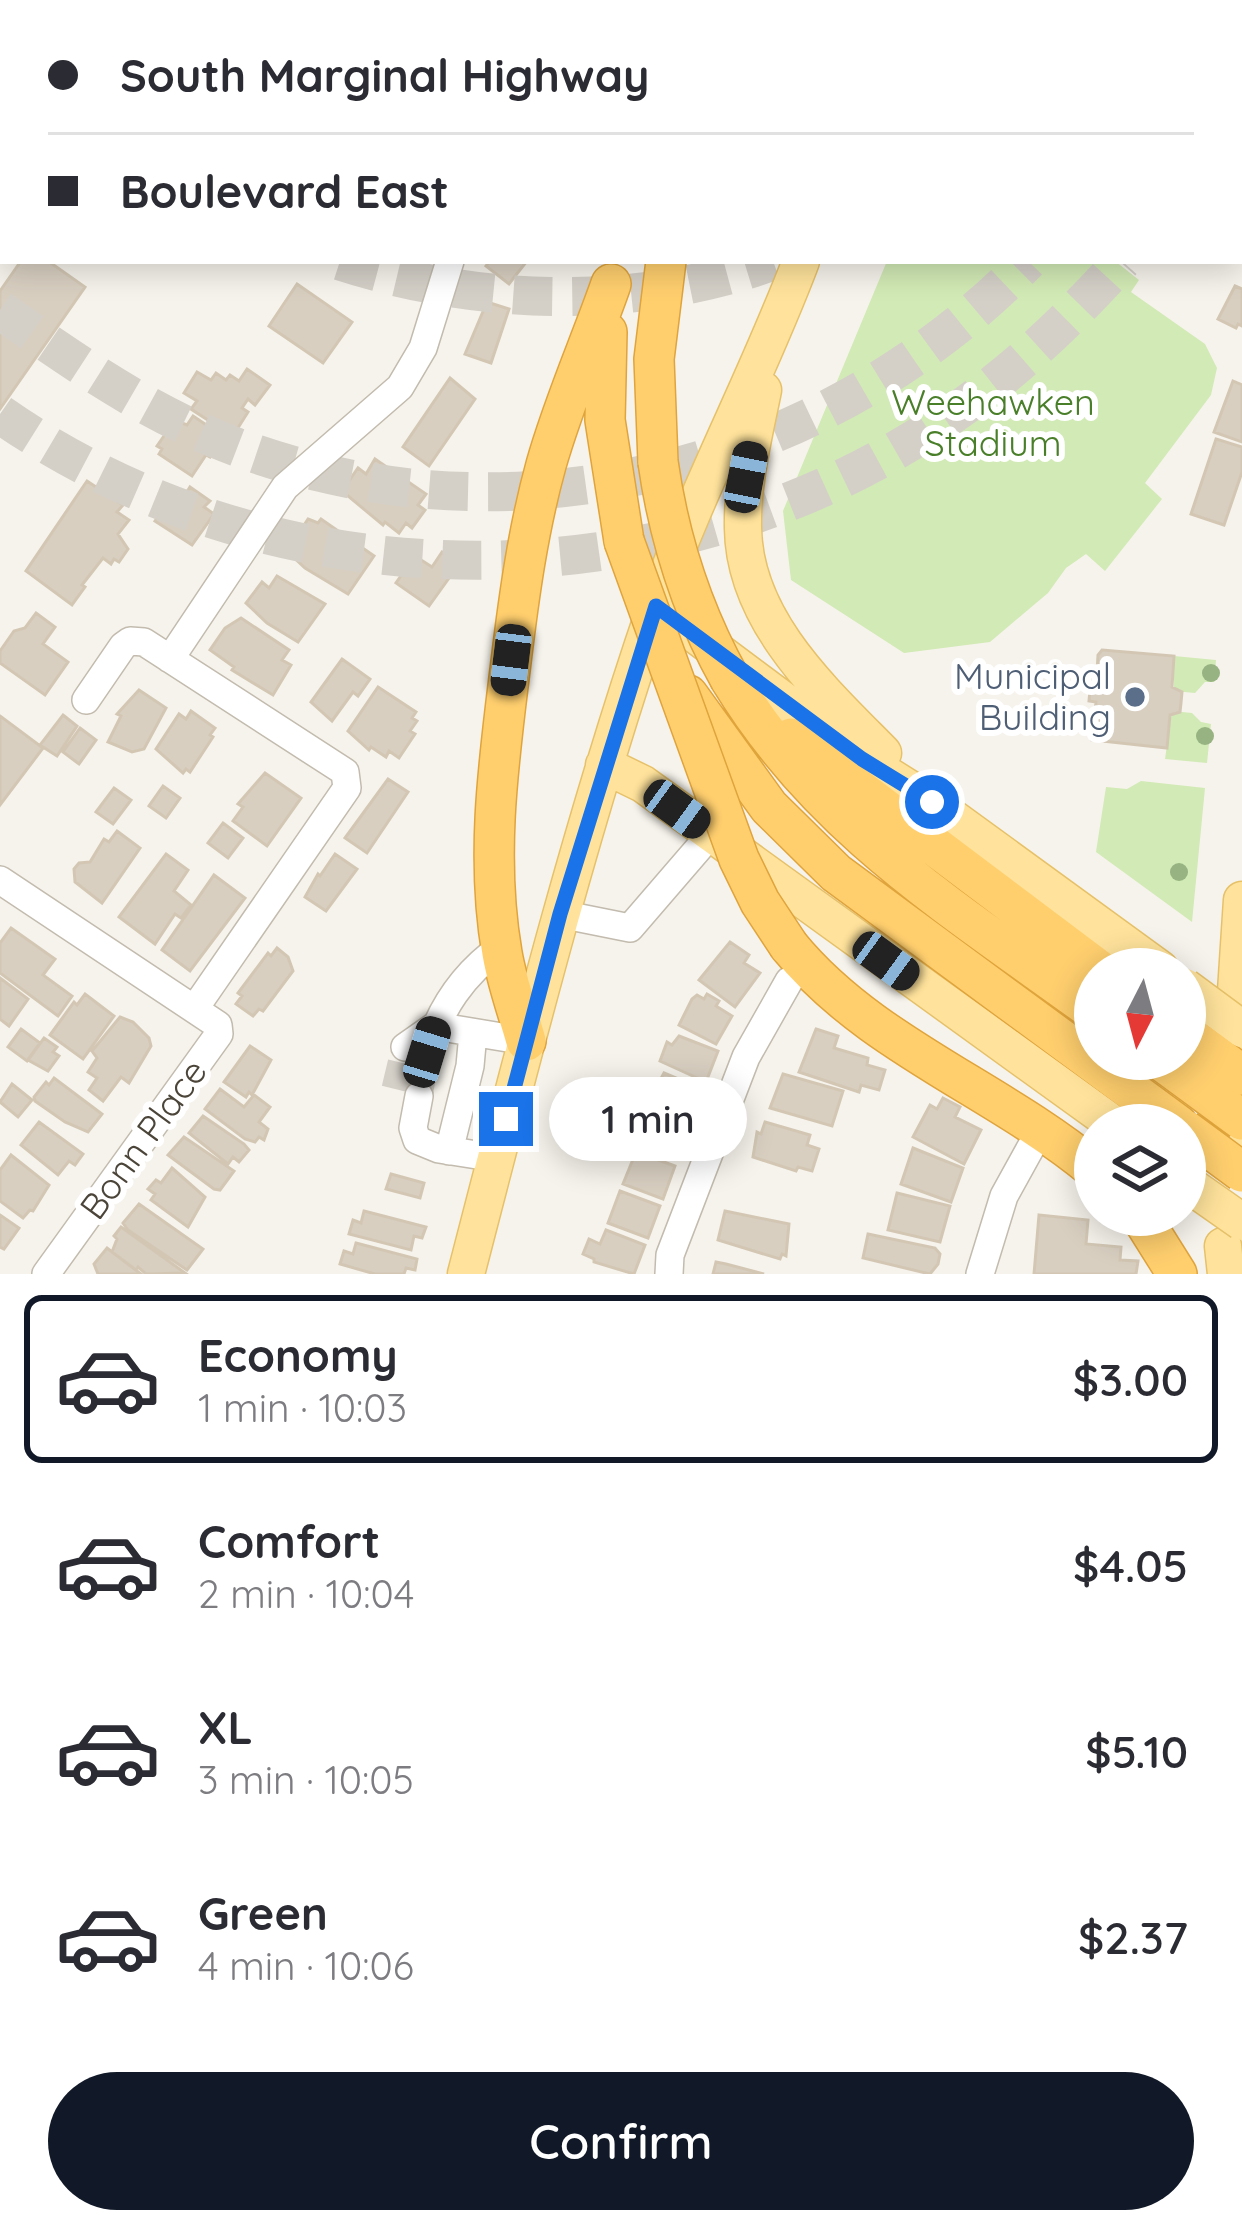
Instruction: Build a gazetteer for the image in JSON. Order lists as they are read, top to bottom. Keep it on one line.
{"streets":{"street":["Bonn Place"]},"parks":["Weehawken Stadium"],"places":["Municipal Building"],"north":"bottom","page":{"banner":["South Marginal Highway","Boulevard East"],"bubble":"1 min","list":[{"name":"Economy","note":"1 min · 10:03","value":"$3.00"},{"name":"Comfort","note":"2 min · 10:04","value":"$4.05"},{"name":"XL","note":"3 min · 10:05","value":"$5.10"},{"name":"Green","note":"4 min · 10:06","value":"$2.37"}],"buttons":"Confirm"}}
